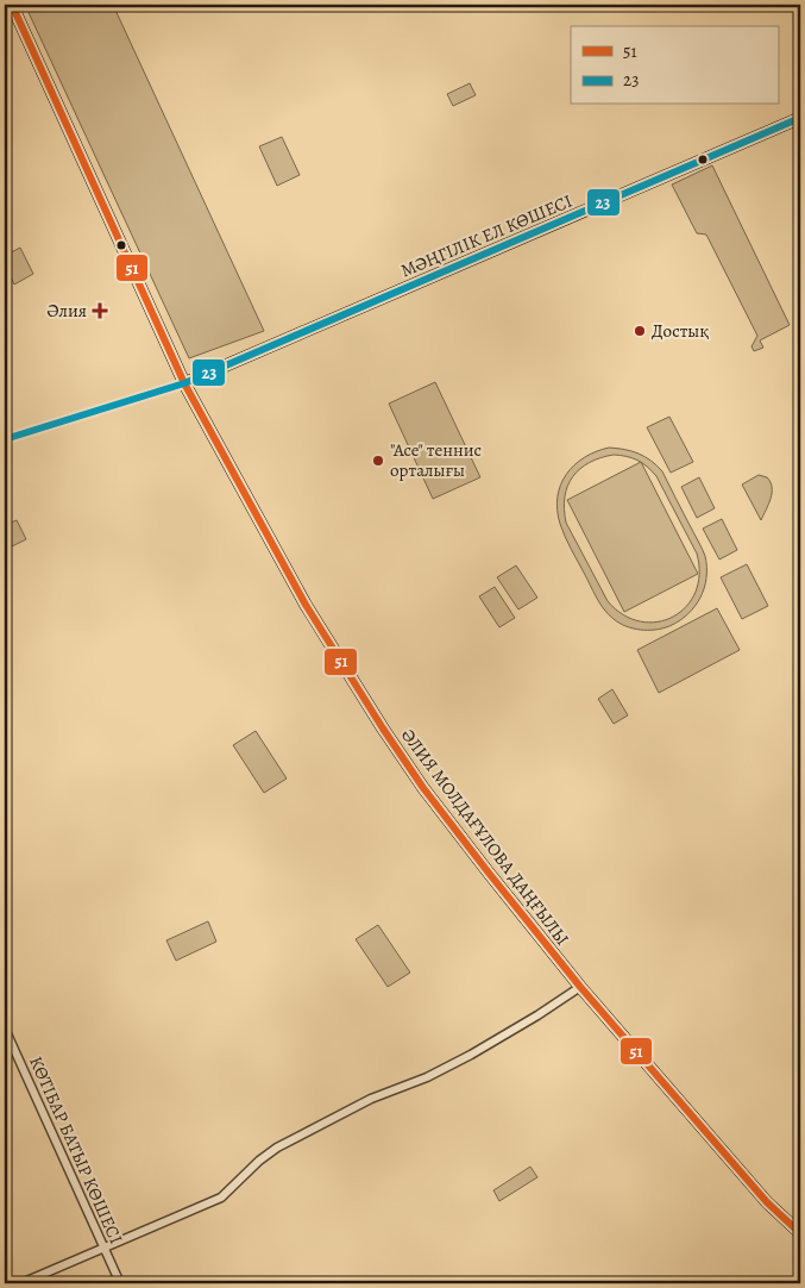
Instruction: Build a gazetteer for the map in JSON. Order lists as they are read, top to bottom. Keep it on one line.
{"streets":{"main road":["МӘҢГІЛІК ЕЛ КӨШЕСІ","ӘЛИЯ МОЛДАҒҰЛОВА ДАҢҒЫЛЫ"],"street":["КӨТІБАР БАТЫР КӨШЕСІ"]},"crossings":[["МӘҢГІЛІК ЕЛ КӨШЕСІ","ӘЛИЯ МОЛДАҒҰЛОВА ДАҢҒЫЛЫ"]],"places":{"health":["Әлия"],"other":["Достық","\"Ace\" теннис орталығы"]},"lines":["transit line 51","transit line 23"],"legend":["51","23"]}
